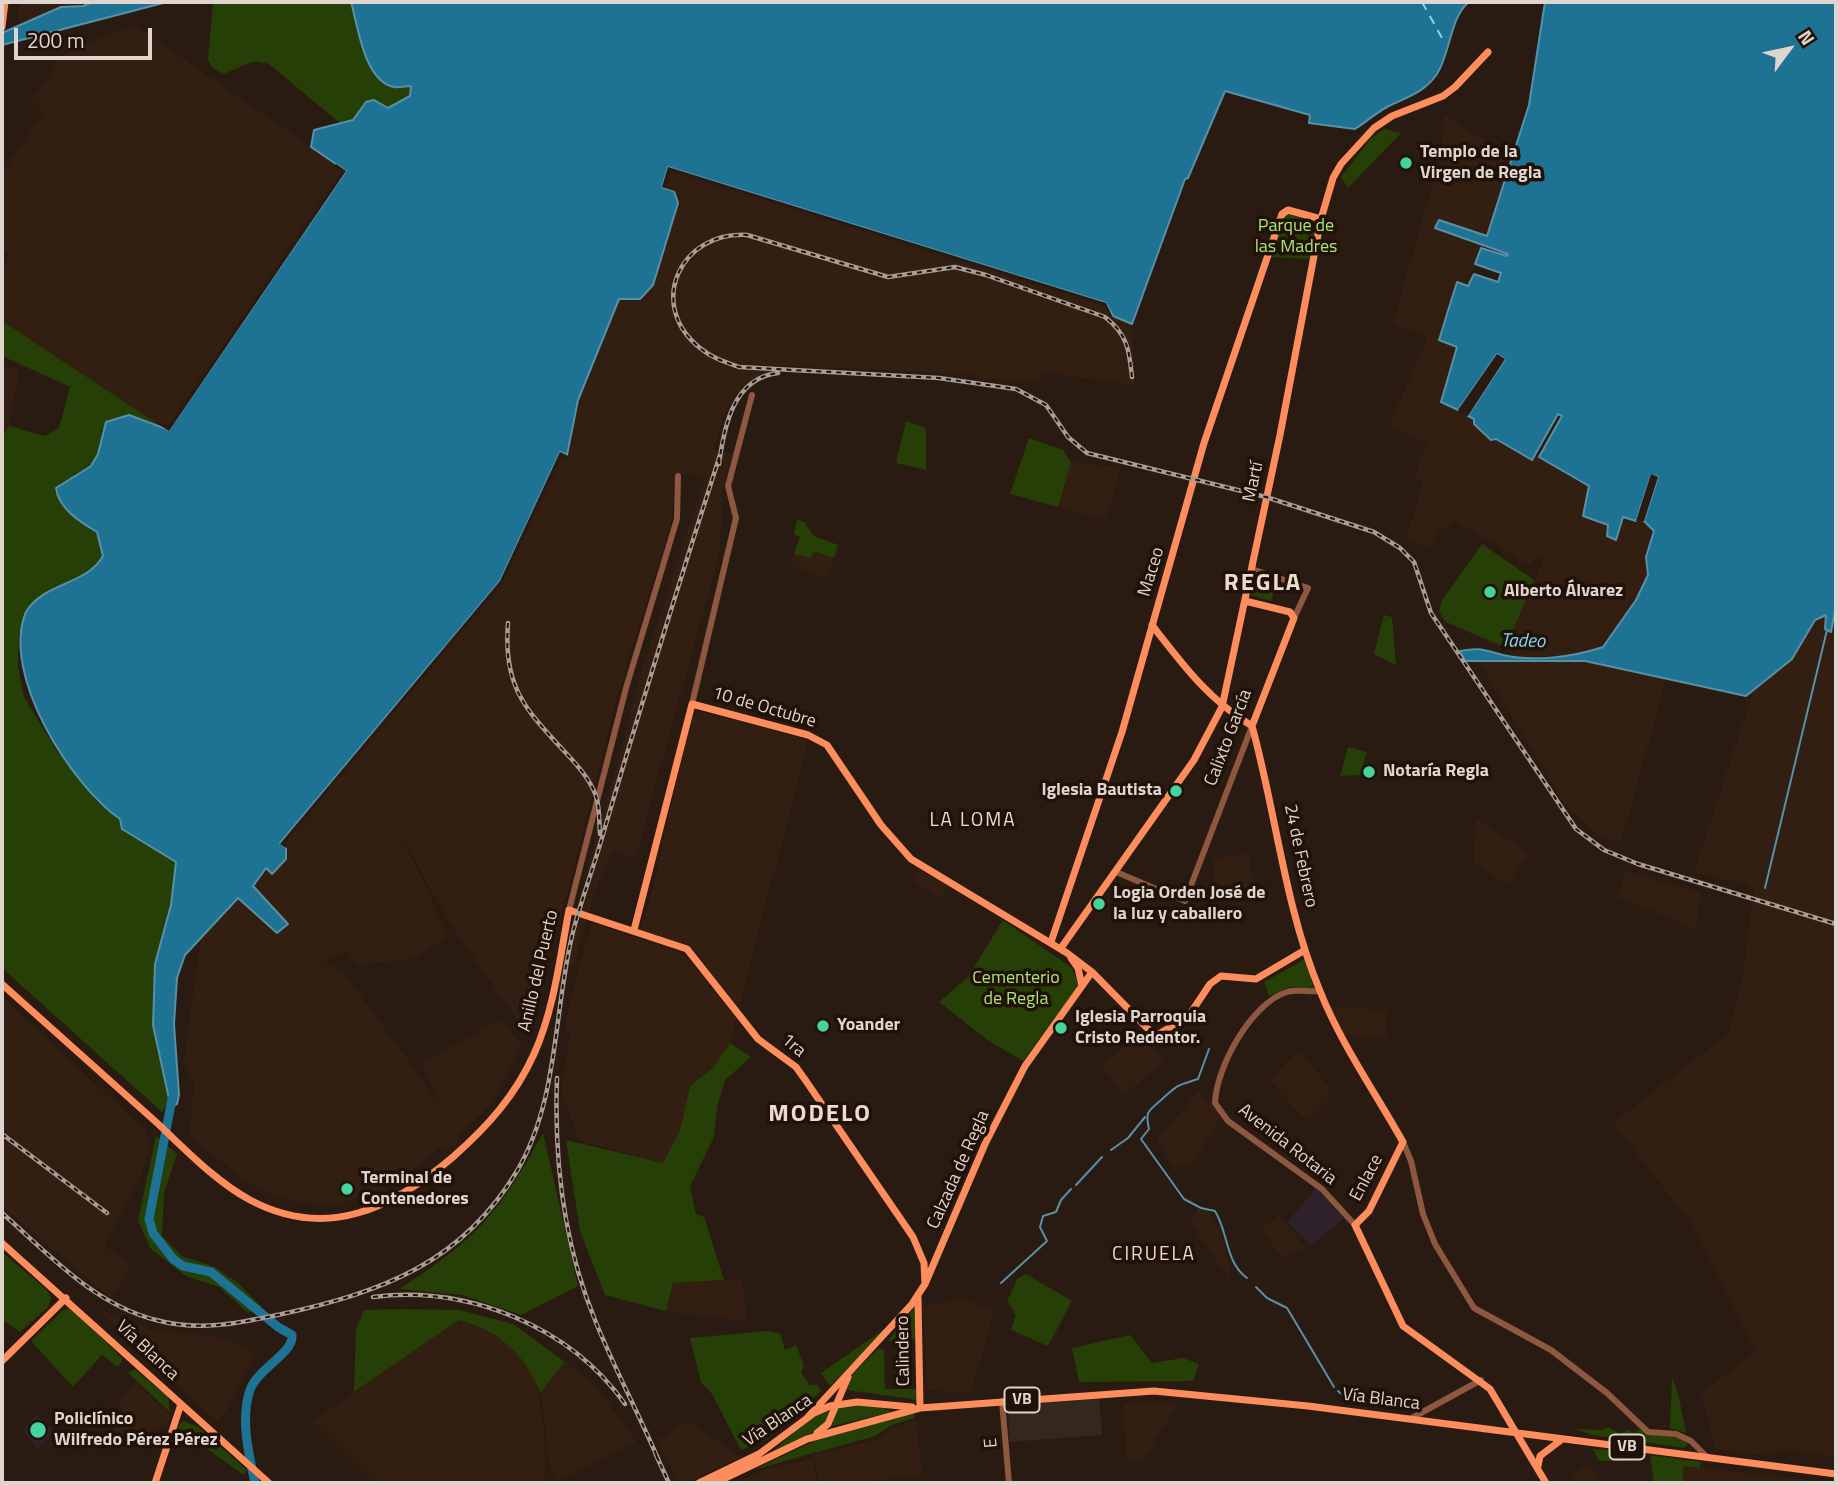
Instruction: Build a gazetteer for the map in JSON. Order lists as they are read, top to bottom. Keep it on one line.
{"streets":{"main road":["Martí","Maceo","10 de Octubre","Calixto García","24 de Febrero","Anillo del Puerto","1ra","Avenida Rotaria","Calzada de Regla","Enlace","Vía Blanca","Calindero","VB"],"street":["E"]},"crossings":[["Martí","Maceo"],["Martí","10 de Octubre"],["Martí","Calixto García"],["Maceo","10 de Octubre"],["10 de Octubre","1ra"],["Calixto García","24 de Febrero"],["24 de Febrero","Enlace"],["Anillo del Puerto","1ra"],["1ra","Calzada de Regla"],["Avenida Rotaria","Enlace"],["Avenida Rotaria","Vía Blanca"],["Calzada de Regla","Vía Blanca"],["Calzada de Regla","Calindero"],["Vía Blanca","Calindero"],["Vía Blanca","E"]],"districts":["REGLA","LA LOMA","MODELO","CIRUELA"],"water":["Tadeo"],"parks":["Parque de las Madres","Cementerio de Regla"],"places":["Templo de la Virgen de Regla","Alberto Álvarez","Notaría Regla","Iglesia Bautista","Logia Orden José de la luz y caballero","Yoander","Iglesia Parroquia Cristo Redentor.","Terminal de Contenedores","Policlínico Wilfredo Pérez Pérez"],"scale_bar":"200 m","north":"top right"}
